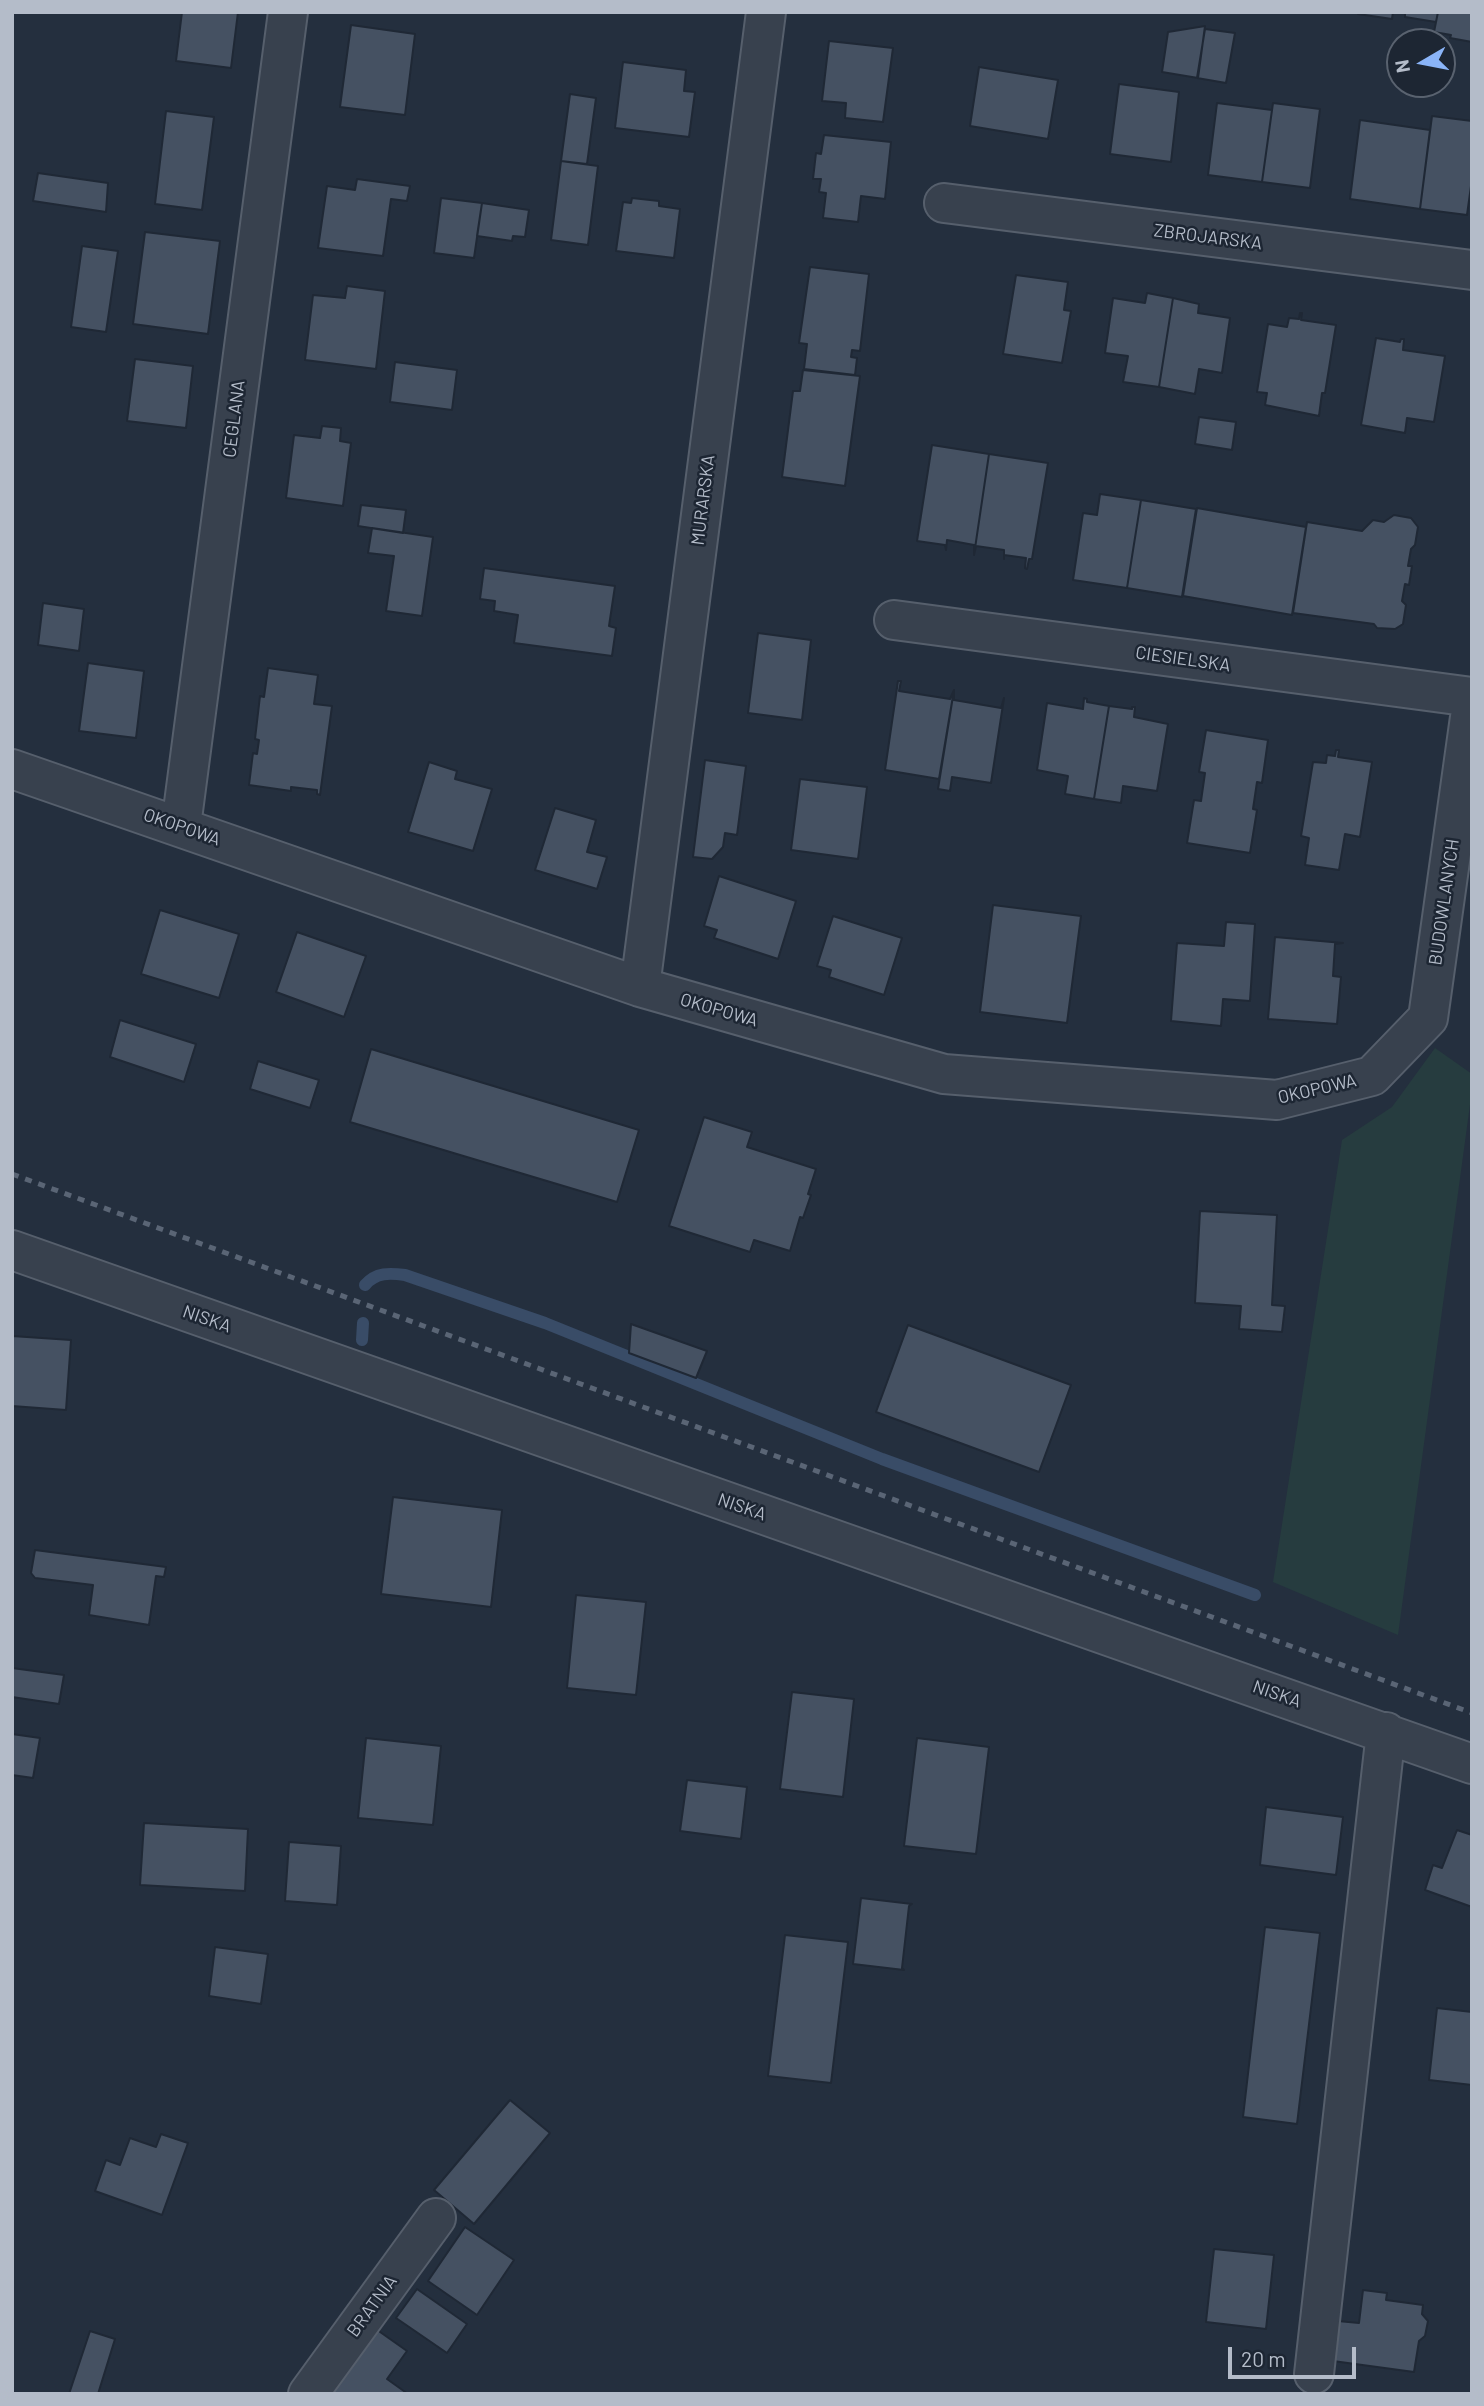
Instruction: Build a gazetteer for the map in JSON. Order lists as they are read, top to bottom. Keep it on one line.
{"streets":{"street":["ZBROJARSKA","CEGLANA","MURARSKA","CIESIELSKA","OKOPOWA","BUDOWLANYCH","NISKA","BRATNIA"]},"crossings":[["CEGLANA","OKOPOWA"],["MURARSKA","OKOPOWA"],["OKOPOWA","BUDOWLANYCH"]],"scale_bar":"20 m","north":"left"}
